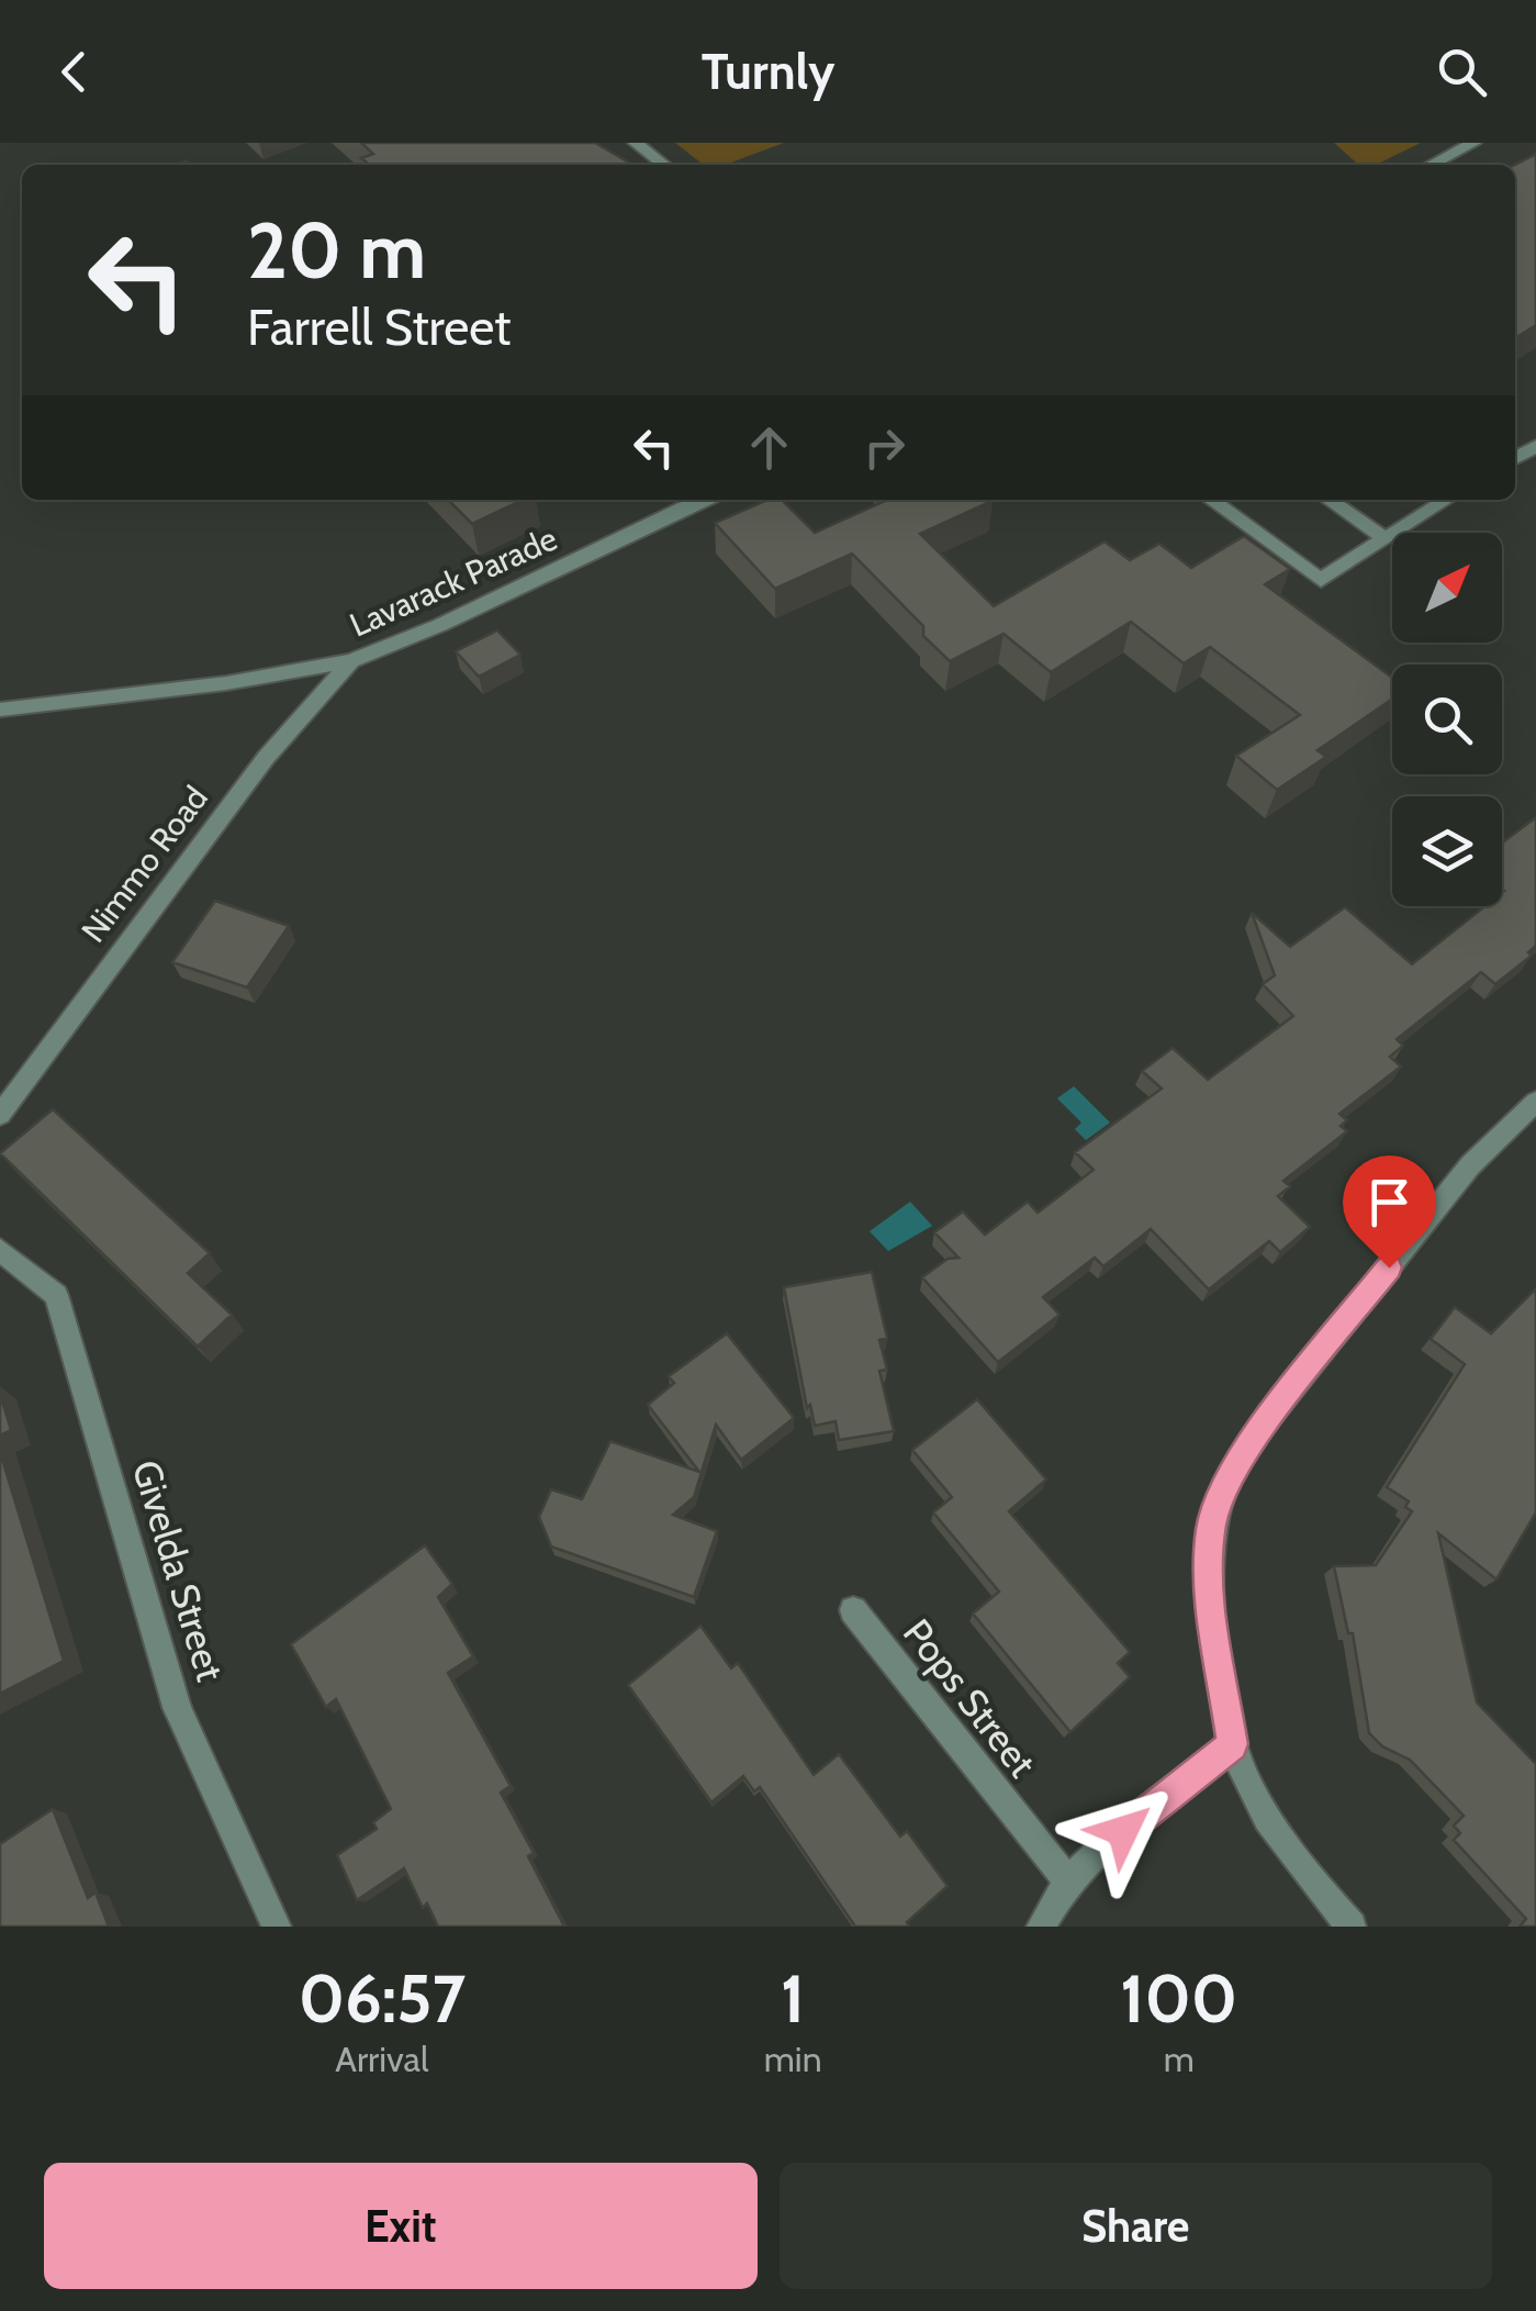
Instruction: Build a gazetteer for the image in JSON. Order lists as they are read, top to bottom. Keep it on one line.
{"streets":{"street":["Lavarack Parade","Nimmo Road","Givelda Street","Pops Street"]},"crossings":[["Lavarack Parade","Nimmo Road"]],"north":"top right","page":{"header":"Turnly","turn":["20 m","Farrell Street"],"eta":["06:57","Arrival","1","min","100","m"],"buttons":["Exit","Share"]}}
